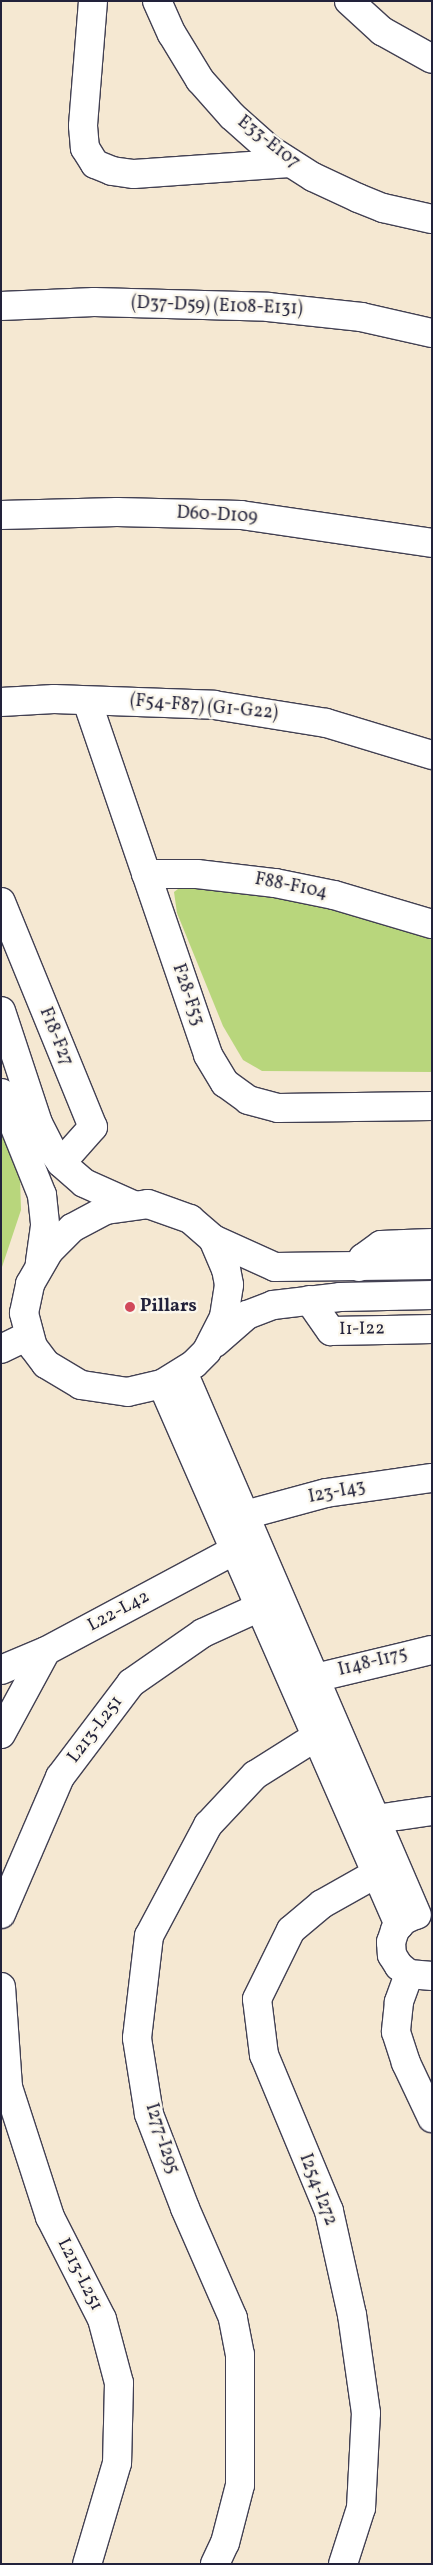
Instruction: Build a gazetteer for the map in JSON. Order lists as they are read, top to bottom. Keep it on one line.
{"streets":{"street":["E33-E107","(D37-D59) (E108-E131)","D60-D109","(F54-F87) (G1-G22)","F88-F104","F28-F53","F18-F27","I1-I22","I23-I43","L22-L42","I148-I175","L213-L251","I277-I295","I254-I272"]},"crossings":[["(F54-F87) (G1-G22)","F28-F53"],["F88-F104","F28-F53"]],"places":["Pillars"]}
